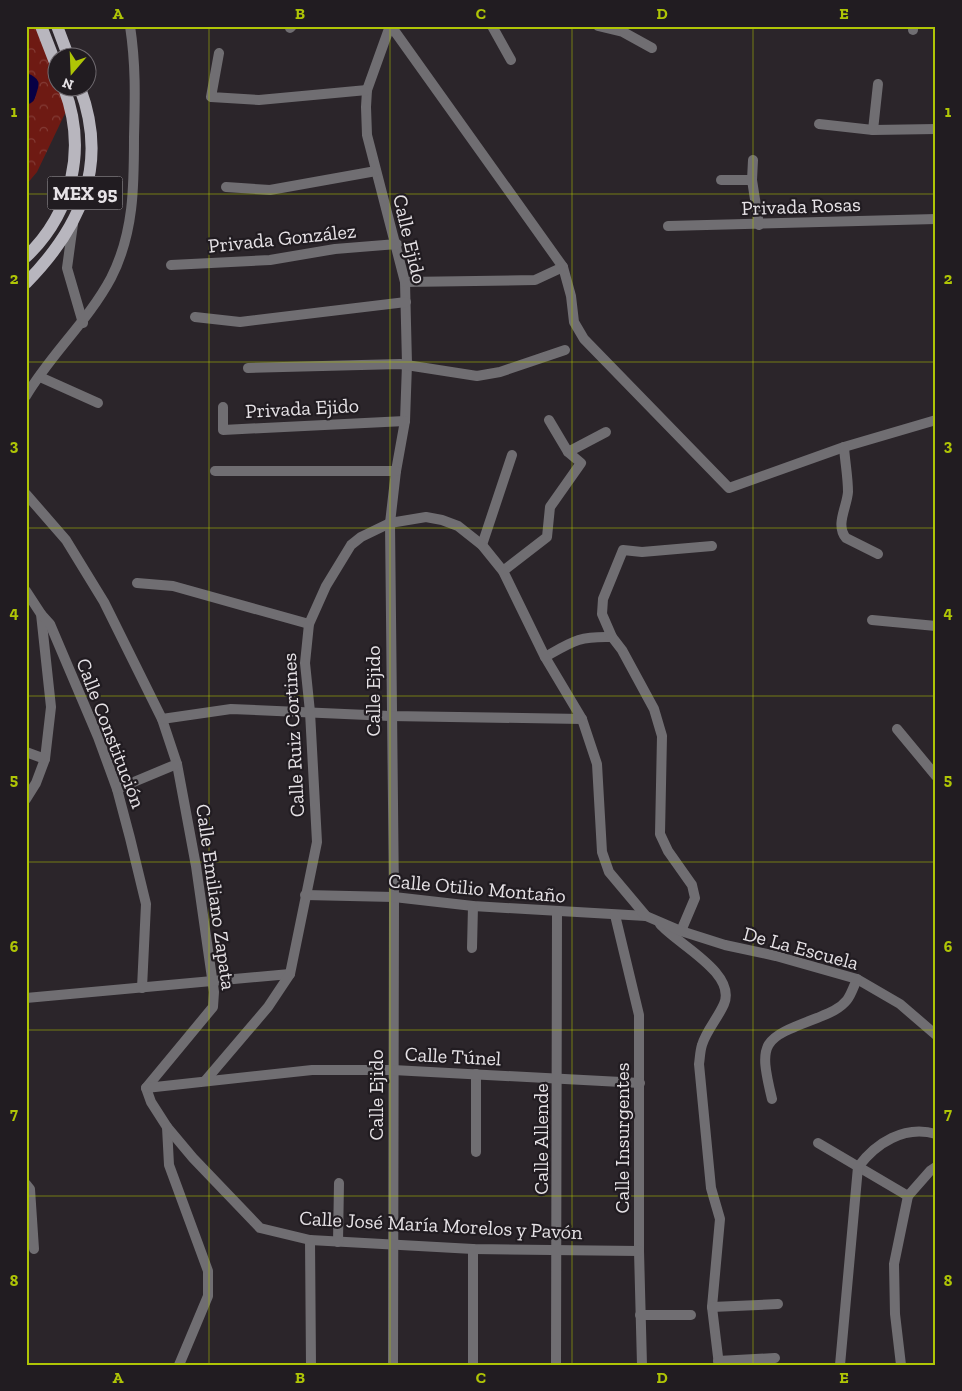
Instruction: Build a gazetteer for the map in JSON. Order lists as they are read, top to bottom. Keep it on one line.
{"streets":{"main road":["MEX 95"],"street":["Privada Rosas","Privada González","Calle Ejido","Privada Ejido","Calle Constitución","Calle Ruiz Cortines","Calle Otilio Montaño","Calle Emiliano Zapata","De La Escuela","Calle Túnel","Calle Insurgentes","Calle Allende","Calle José María Morelos y Pavón"]},"crossings":[["Privada González","Calle Ejido"],["Calle Ejido","Privada Ejido"],["Calle Ejido","Calle Ruiz Cortines"],["Calle Ejido","Calle Otilio Montaño"],["Calle Ejido","Calle Túnel"],["Calle Ejido","Calle José María Morelos y Pavón"],["Calle Ruiz Cortines","Calle Otilio Montaño"],["Calle Ruiz Cortines","De La Escuela"],["Calle Ruiz Cortines","Calle Túnel"],["Calle Otilio Montaño","De La Escuela"],["Calle Otilio Montaño","Calle Insurgentes"],["Calle Otilio Montaño","Calle Allende"],["Calle Emiliano Zapata","Calle Túnel"],["Calle Túnel","Calle Insurgentes"],["Calle Túnel","Calle Allende"],["Calle Insurgentes","Calle José María Morelos y Pavón"],["Calle Allende","Calle José María Morelos y Pavón"]],"north":"bottom","grid":{"columns":["A","B","C","D","E"],"rows":["1","2","3","4","5","6","7","8"]}}
